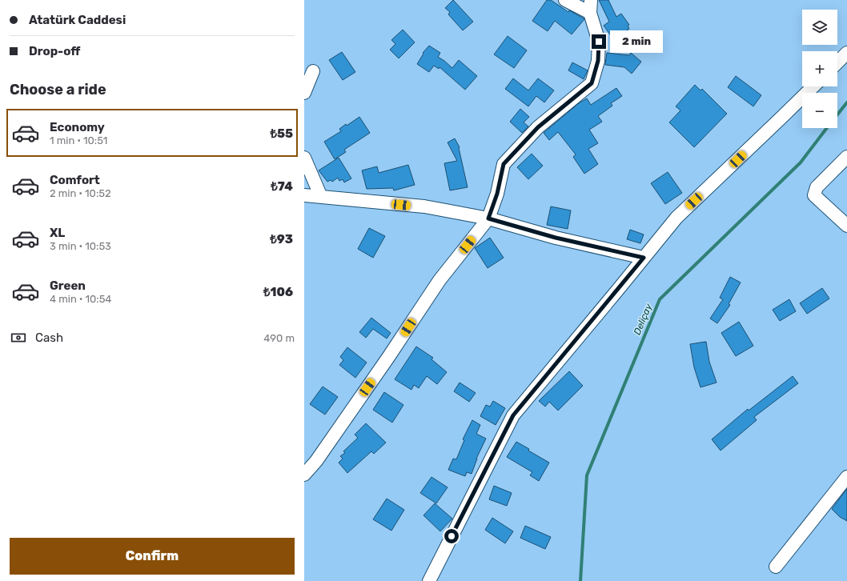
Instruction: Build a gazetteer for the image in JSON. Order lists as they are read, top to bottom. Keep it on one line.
{"water":["Deliçay"],"page":{"banner":["Atatürk Caddesi","Drop-off"],"map_buttons":["+","−"],"bubble":"2 min","heading":"Choose a ride","list":[{"name":"Economy","note":"1 min · 10:51","value":"₺55"},{"name":"Comfort","note":"2 min · 10:52","value":"₺74"},{"name":"XL","note":"3 min · 10:53","value":"₺93"},{"name":"Green","note":"4 min · 10:54","value":"₺106"}],"pay":["Cash","490 m"],"buttons":"Confirm"}}
